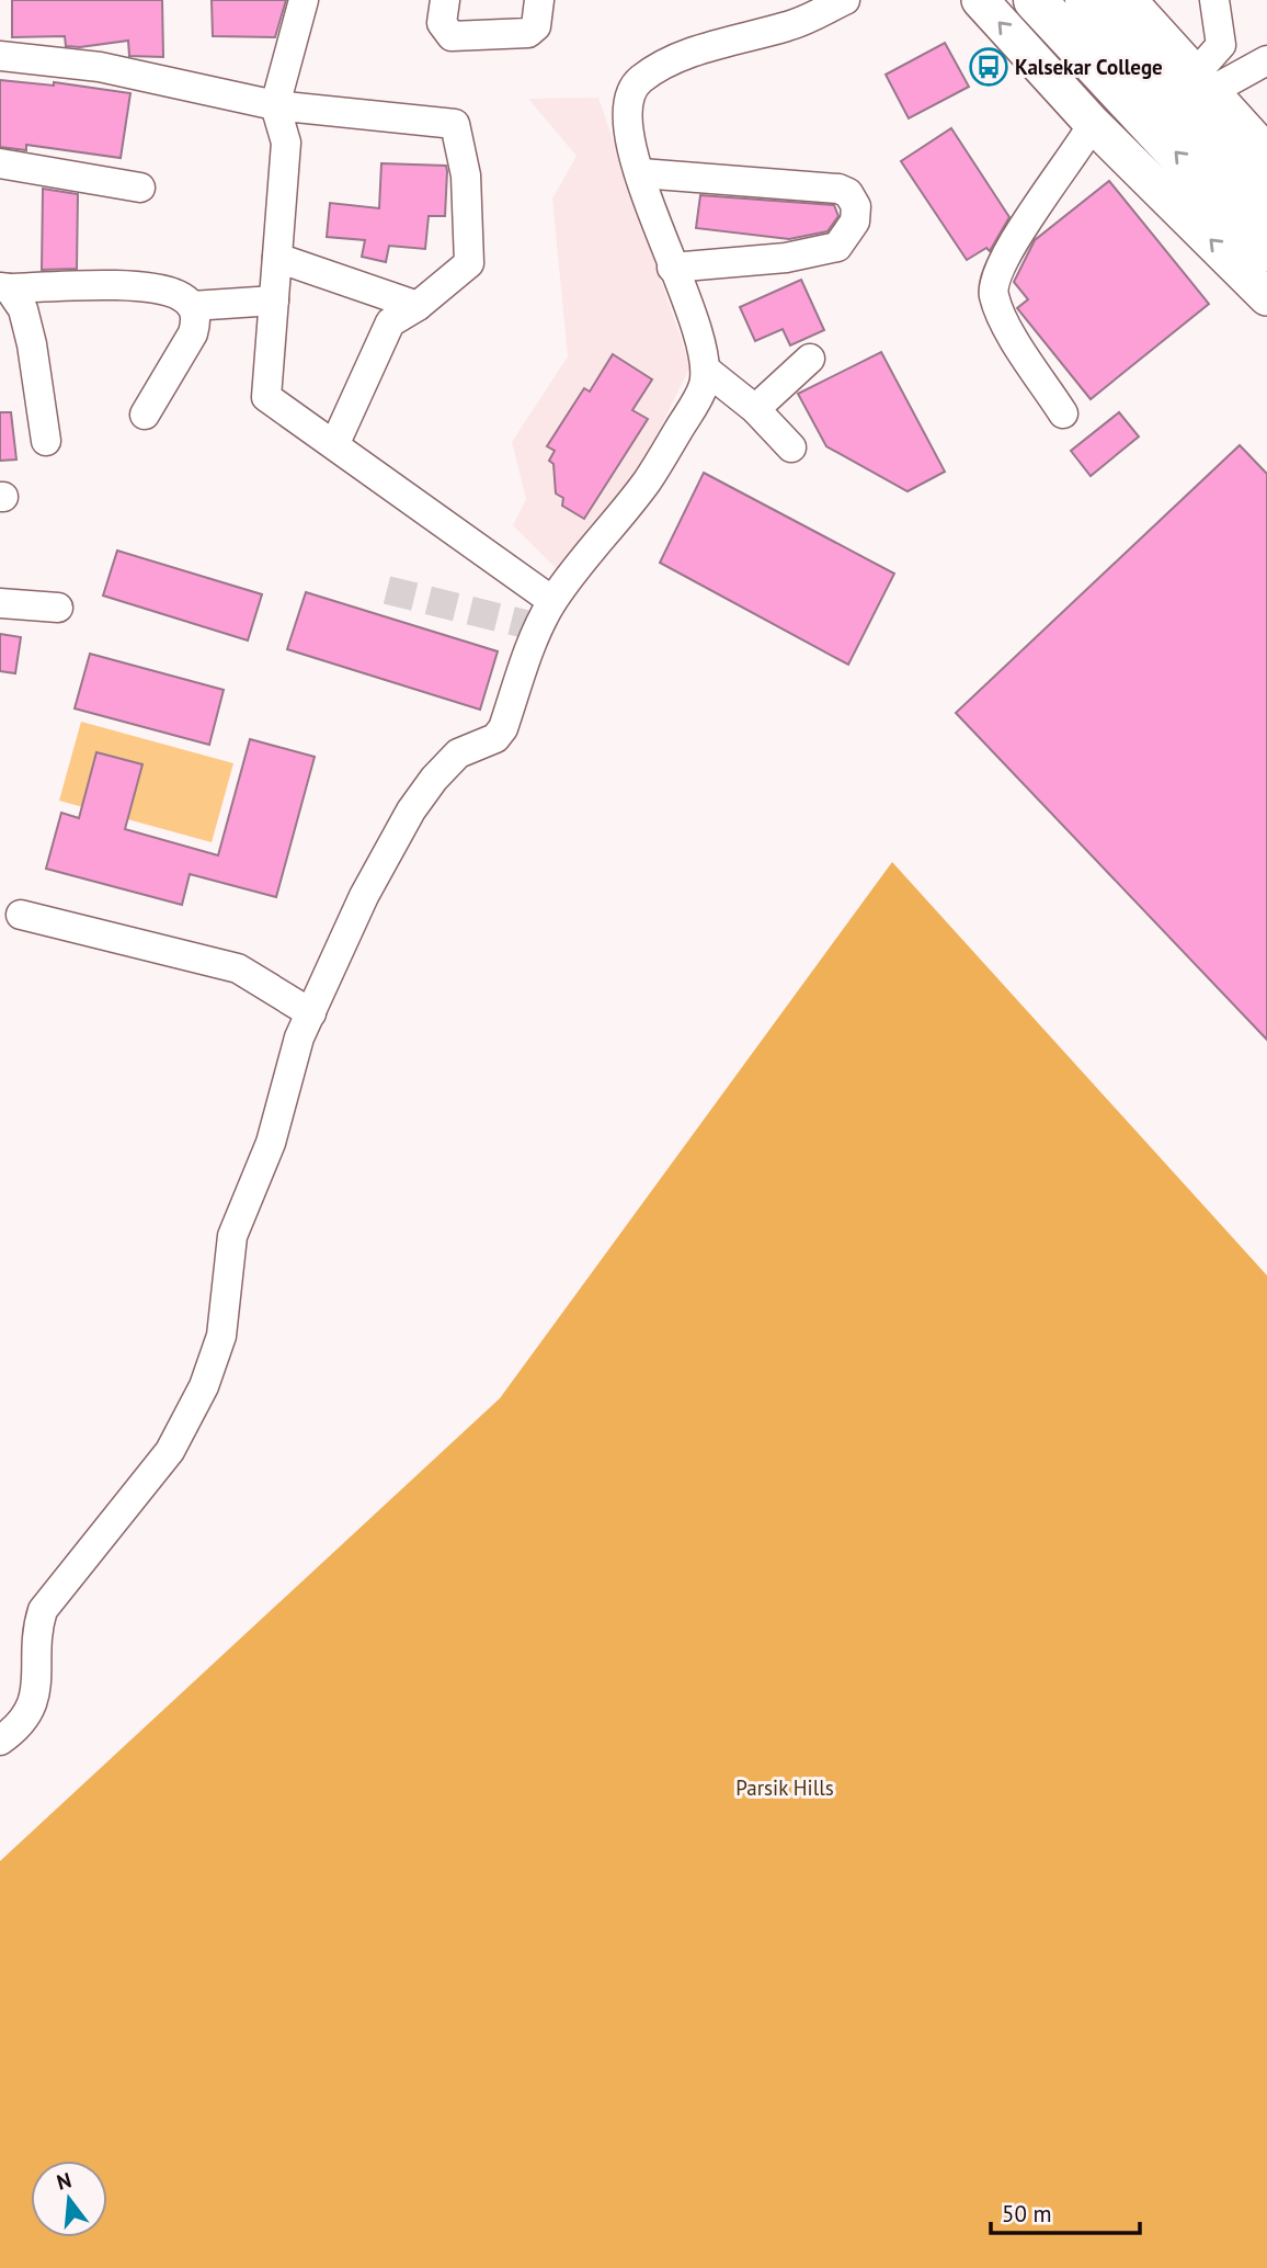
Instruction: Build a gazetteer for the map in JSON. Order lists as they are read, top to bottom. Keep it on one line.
{"parks":["Parsik Hills"],"places":{"bus stop":["Kalsekar College"]},"scale_bar":"50 m","north":"top"}
